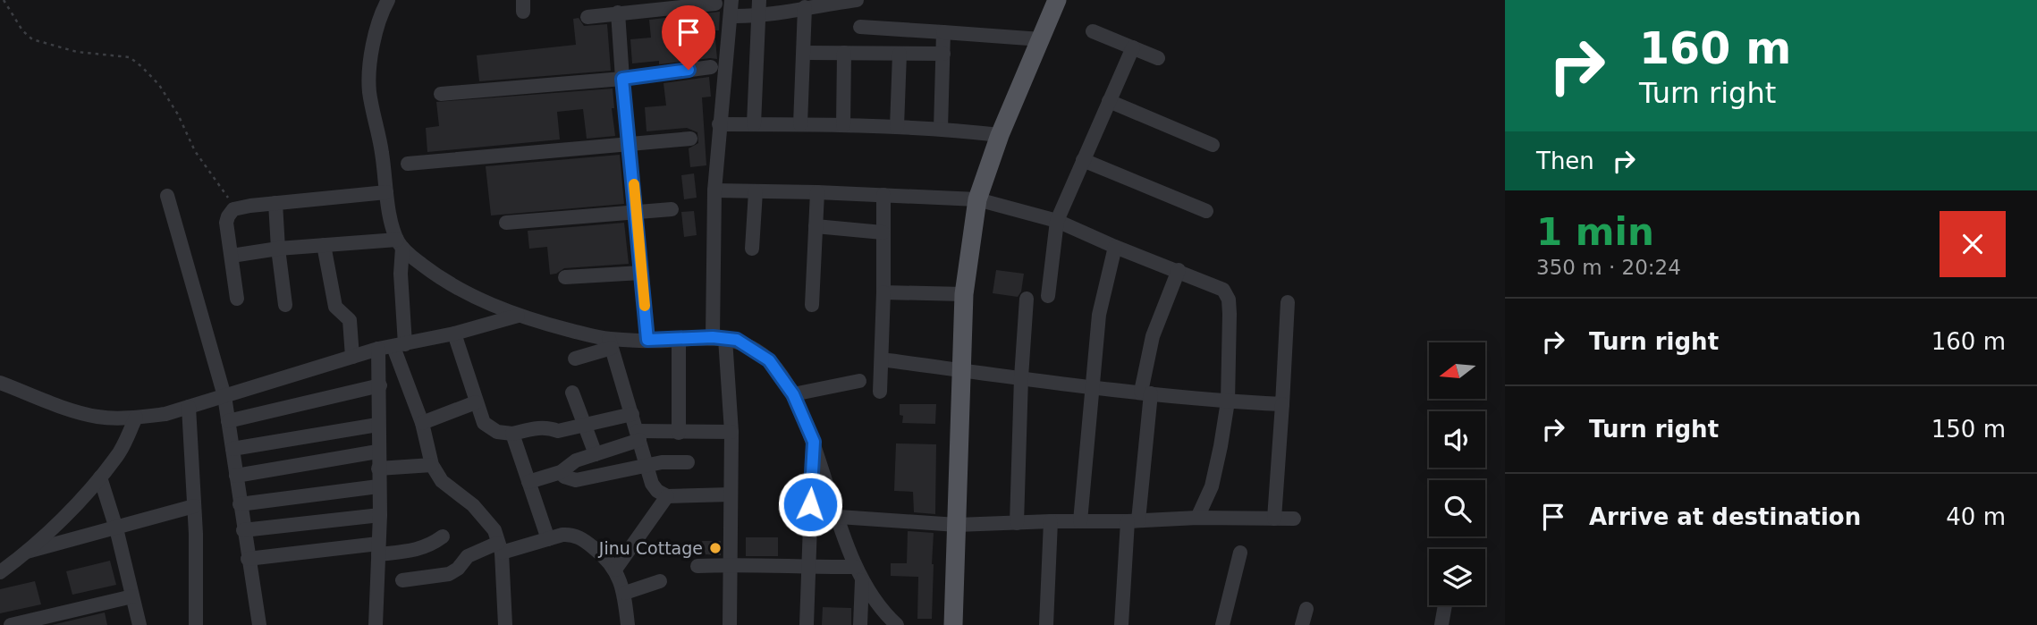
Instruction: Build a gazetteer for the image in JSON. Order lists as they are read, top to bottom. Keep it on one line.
{"places":["Jinu Cottage"],"north":"left","page":{"turn":["160 m","Turn right"],"then":"Then","heading":["1 min","350 m · 20:24"],"list":[{"name":"Turn right","value":"160 m"},{"name":"Turn right","value":"150 m"},{"name":"Arrive at destination","value":"40 m"}]}}
